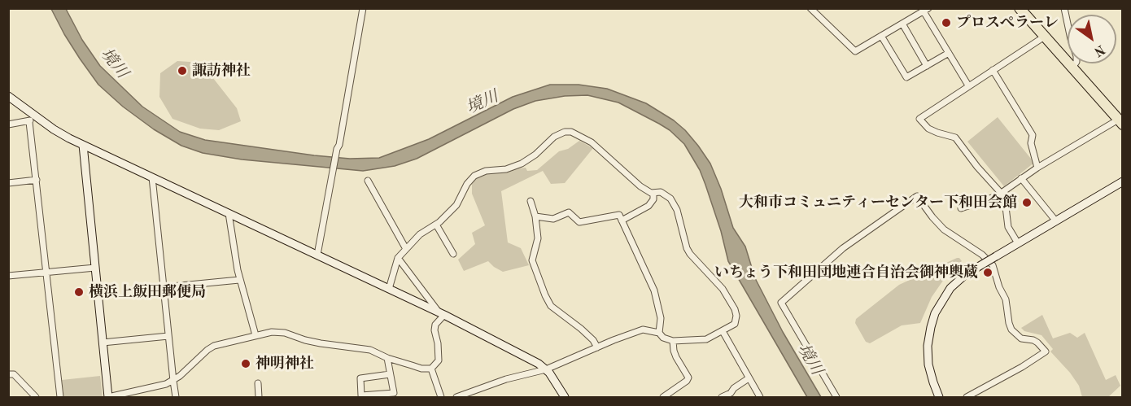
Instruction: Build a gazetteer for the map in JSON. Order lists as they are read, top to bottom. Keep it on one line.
{"water":["境川"],"places":["プロスぺラーレ","諏訪神社","大和市コミュニティーセンター下和田会館","いちょう下和田団地連合自治会御神輿蔵","横浜上飯田郵便局","神明神社"],"north":"bottom right"}
